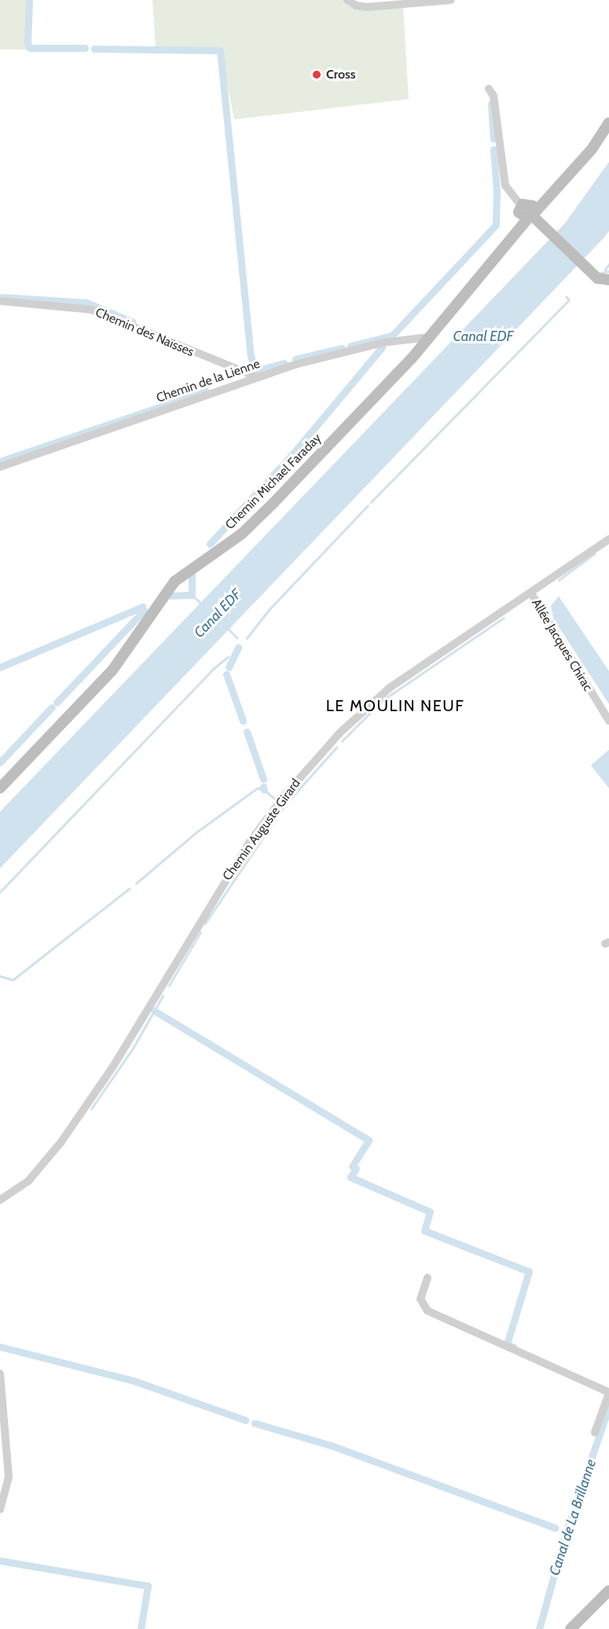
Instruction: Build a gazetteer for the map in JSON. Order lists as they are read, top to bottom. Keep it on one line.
{"streets":{"main road":["Chemin Michael Faraday"],"street":["Chemin des Naïsses","Chemin de la Lienne","Allée Jacques Chirac","Chemin Auguste Girard"]},"crossings":[["Chemin des Naïsses","Chemin de la Lienne"],["Chemin de la Lienne","Chemin Michael Faraday"],["Allée Jacques Chirac","Chemin Auguste Girard"]],"districts":["LE MOULIN NEUF"],"water":["Canal EDF","Canal de La Brillanne"],"places":["Cross"]}
